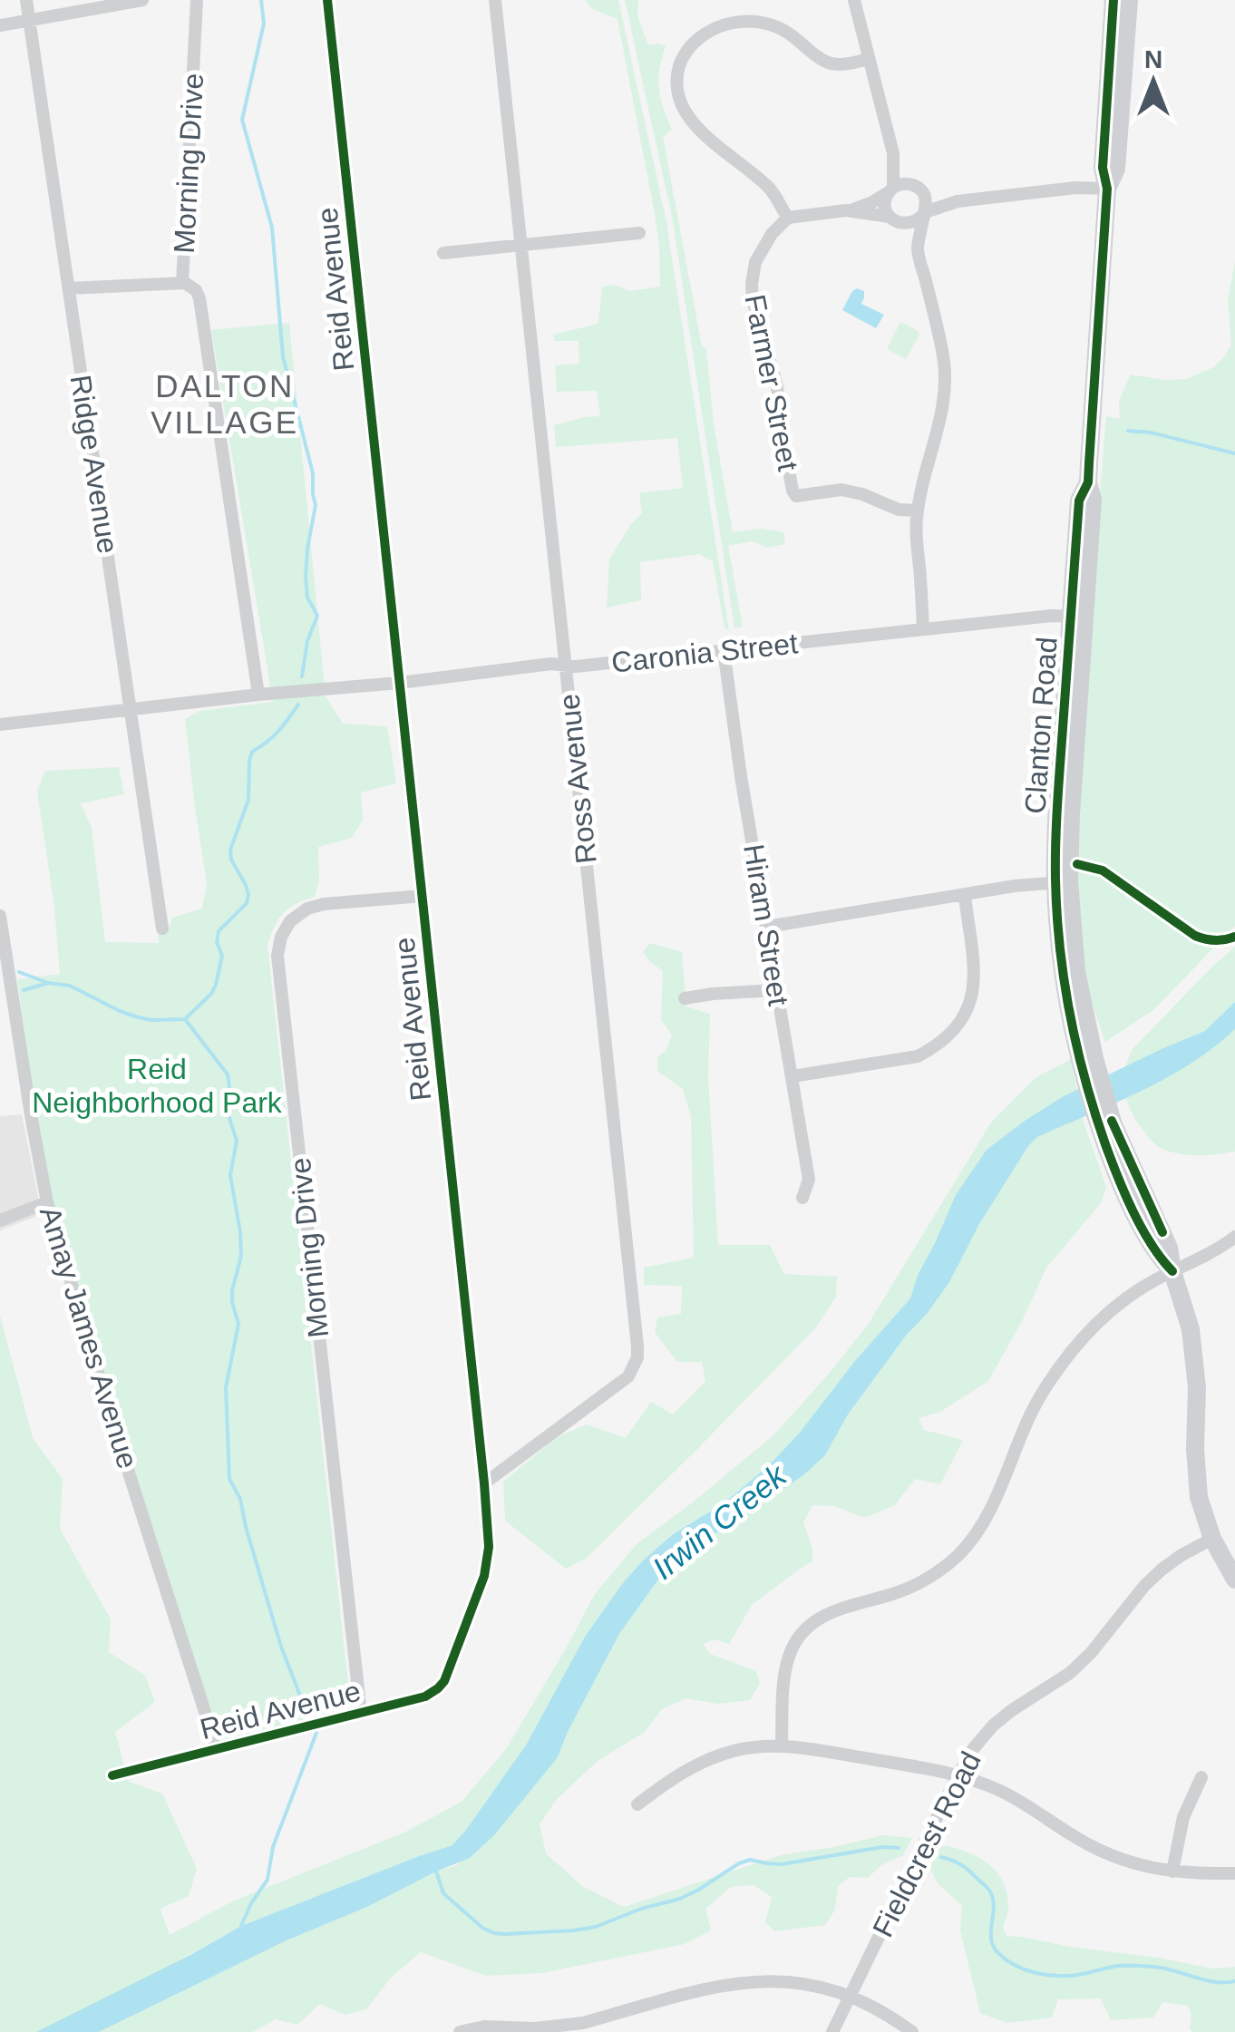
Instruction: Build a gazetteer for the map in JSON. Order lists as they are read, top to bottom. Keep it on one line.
{"streets":{"main road":["Clanton Road"],"street":["Morning Drive","Reid Avenue","Farmer Street","Ridge Avenue","Caronia Street","Ross Avenue","Hiram Street","Amay James Avenue","Fieldcrest Road"]},"crossings":[["Morning Drive","Reid Avenue"],["Morning Drive","Caronia Street"],["Reid Avenue","Caronia Street"],["Reid Avenue","Ross Avenue"],["Reid Avenue","Amay James Avenue"],["Ridge Avenue","Caronia Street"],["Caronia Street","Clanton Road"],["Caronia Street","Ross Avenue"],["Caronia Street","Hiram Street"],["Clanton Road","Fieldcrest Road"]],"districts":["DALTON VILLAGE"],"water":["Irwin Creek"],"parks":["Reid Neighborhood Park"],"north":"top"}
